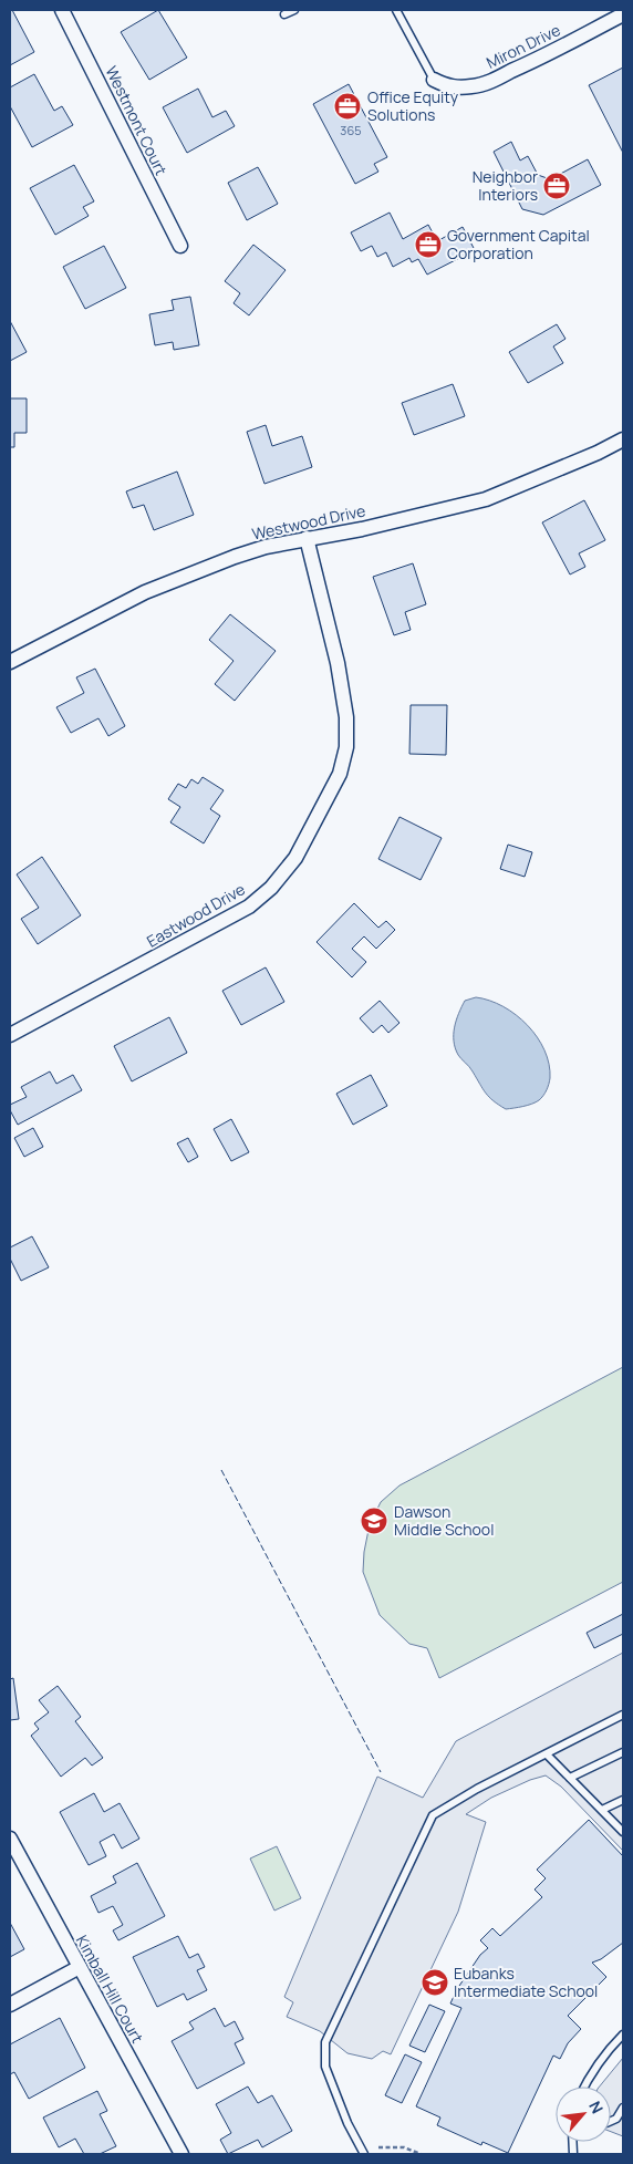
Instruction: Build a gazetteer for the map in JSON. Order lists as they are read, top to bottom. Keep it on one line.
{"streets":{"street":["Miron Drive","Westmont Court","Westwood Drive","Eastwood Drive","Kimball Hill Court"]},"crossings":[["Westwood Drive","Eastwood Drive"]],"places":{"office":["Office Equity Solutions","Neighbor Interiors","Government Capital Corporation"],"school or university":["Dawson Middle School","Eubanks Intermediate School"]},"house_numbers":["365"],"north":"top right"}
